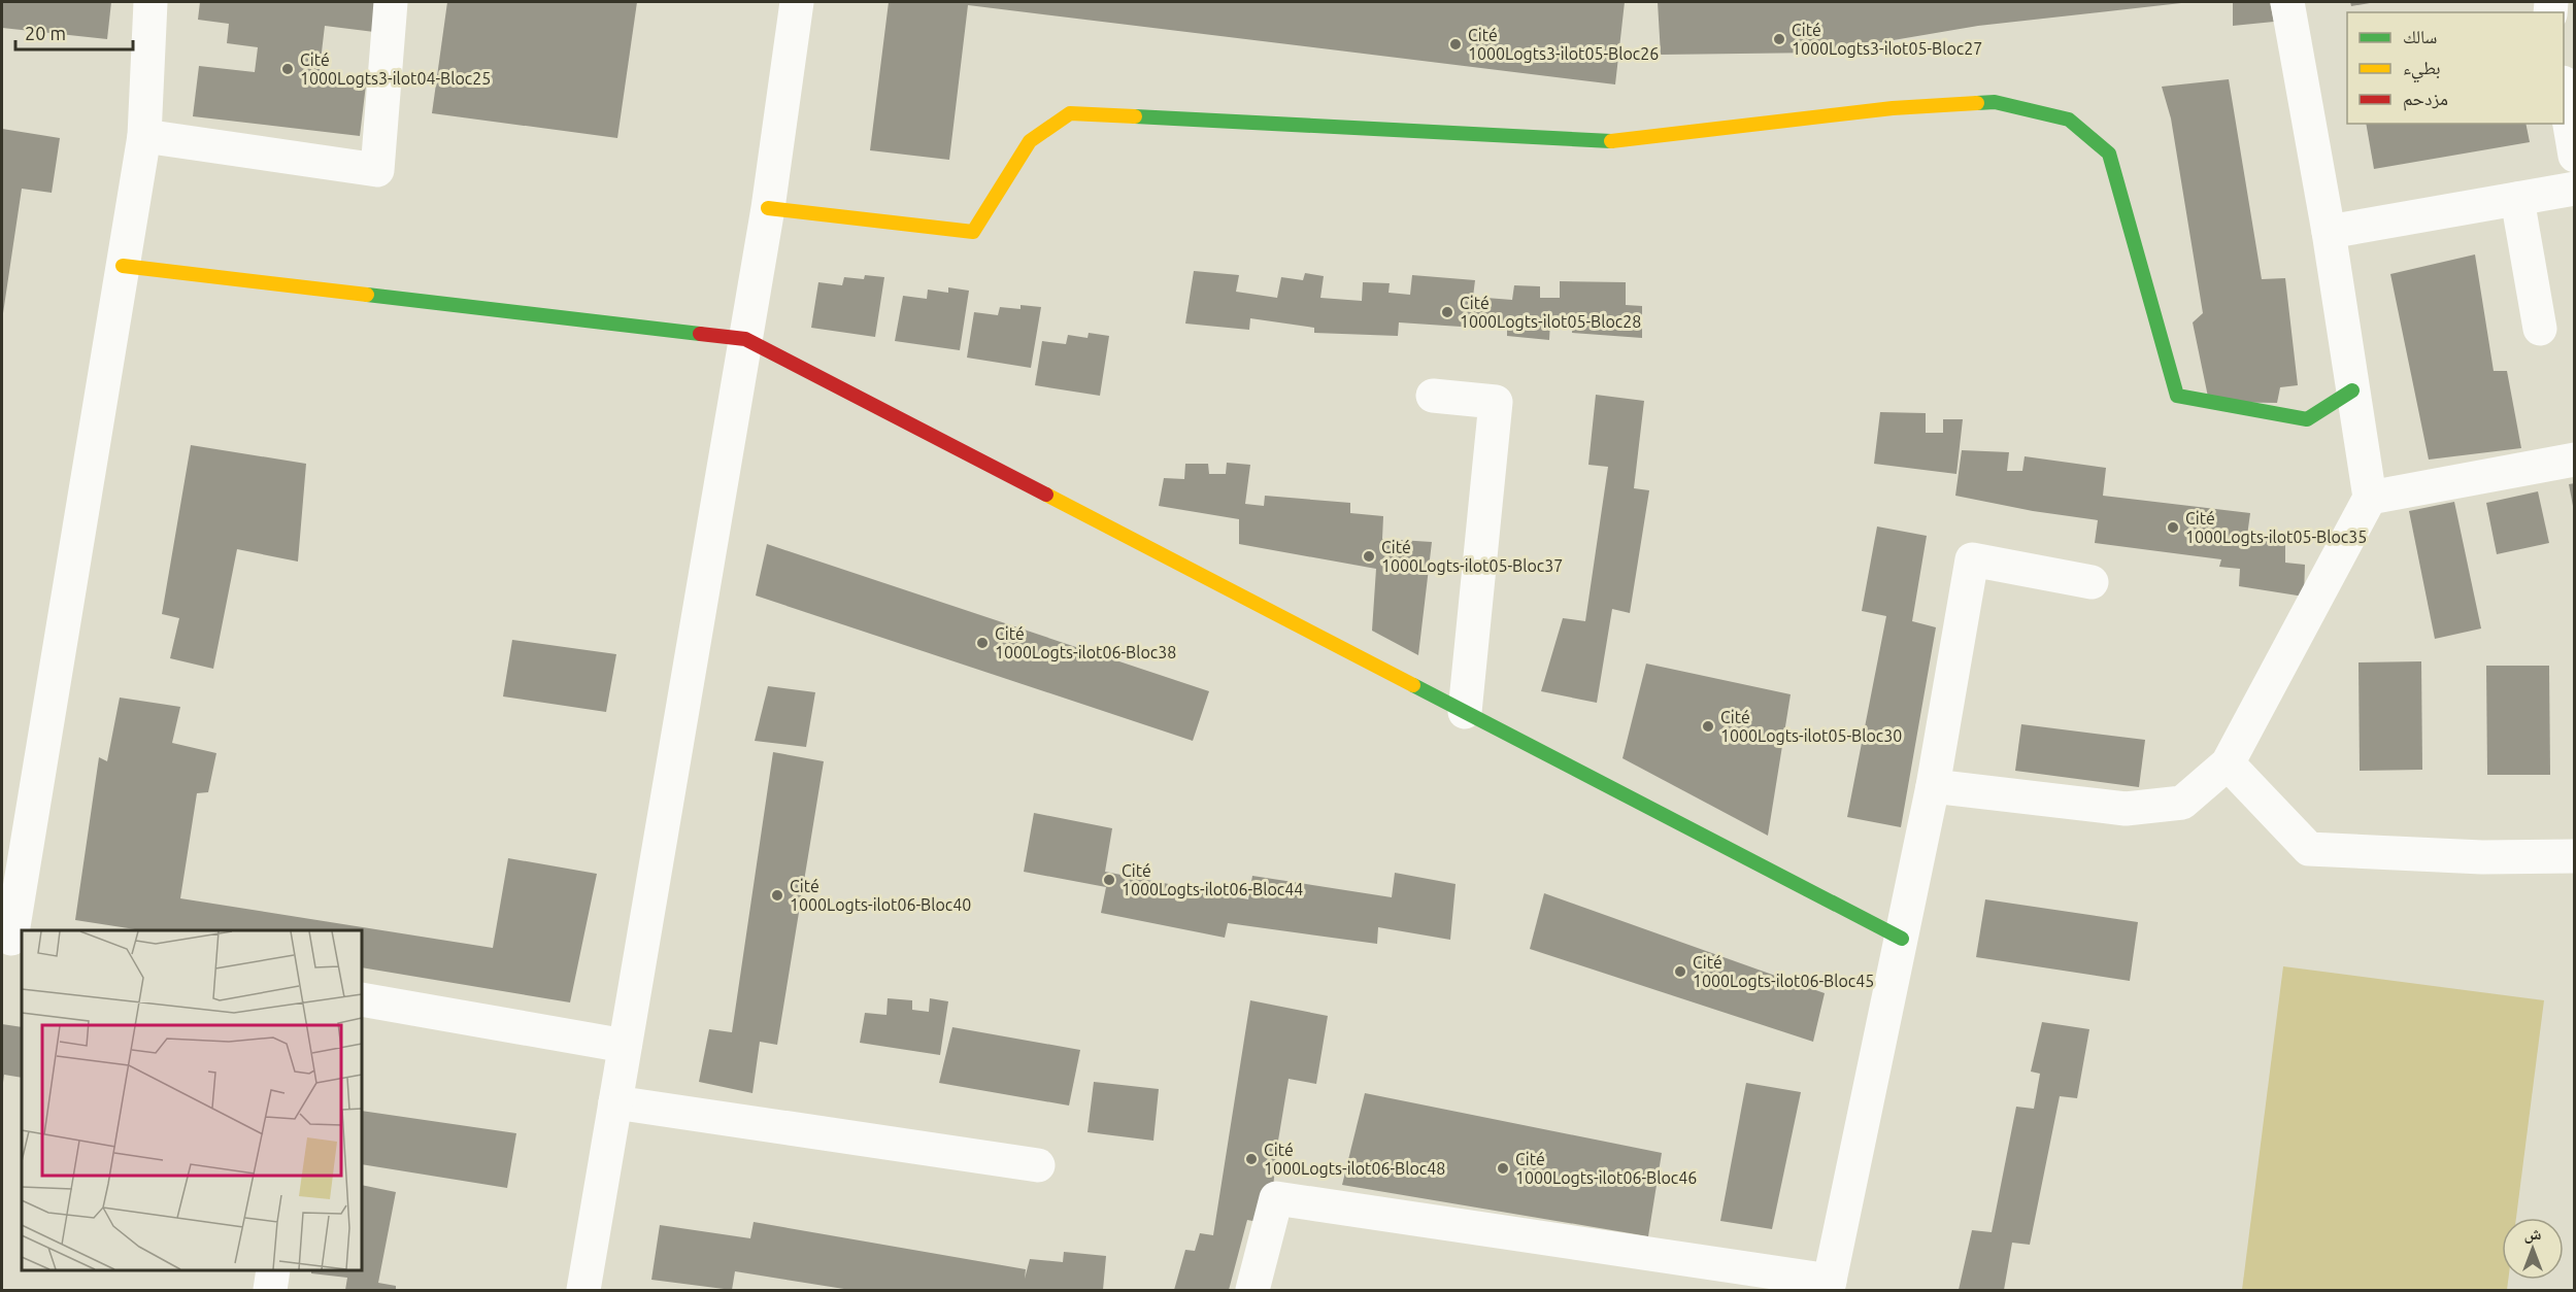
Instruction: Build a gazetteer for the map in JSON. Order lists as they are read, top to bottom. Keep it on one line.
{"places":["Cité 1000Logts3-ilot05-Bloc27","Cité 1000Logts3-ilot05-Bloc26","Cité 1000Logts3-ilot04-Bloc25","Cité 1000Logts-ilot05-Bloc28","Cité 1000Logts-ilot05-Bloc35","Cité 1000Logts-ilot05-Bloc37","Cité 1000Logts-ilot06-Bloc38","Cité 1000Logts-ilot05-Bloc30","Cité 1000Logts-ilot06-Bloc44","Cité 1000Logts-ilot06-Bloc40","Cité 1000Logts-ilot06-Bloc45","Cité 1000Logts-ilot06-Bloc48","Cité 1000Logts-ilot06-Bloc46"],"legend":["سالك","بطيء","مزدحم"],"scale_bar":"20 m","north":"top"}
